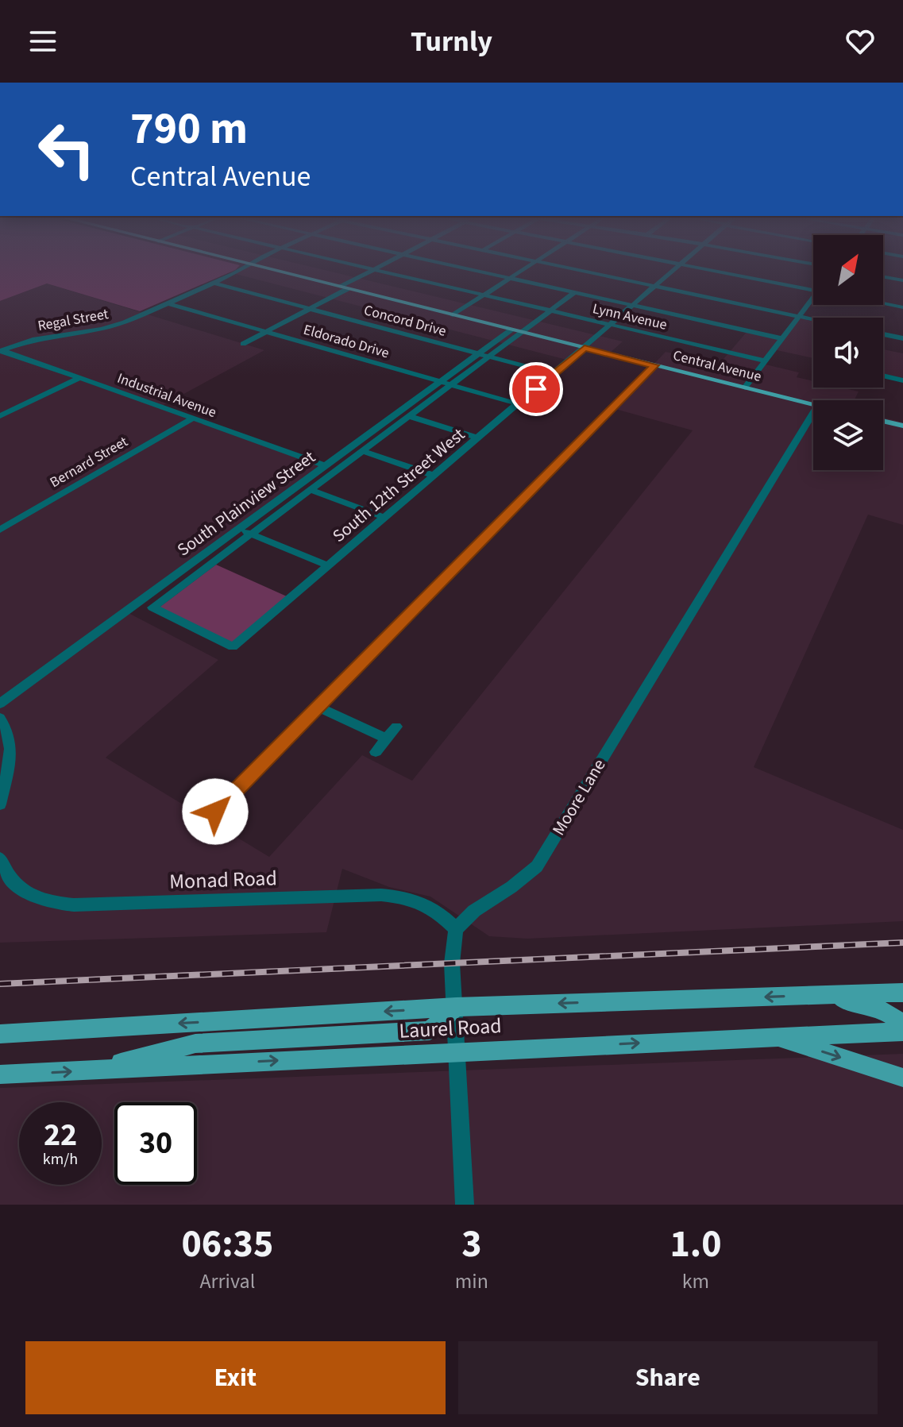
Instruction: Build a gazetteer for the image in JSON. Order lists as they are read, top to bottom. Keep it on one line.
{"streets":{"main road":["Central Avenue","Laurel Road"],"street":["Lynn Avenue","Regal Street","Concord Drive","Eldorado Drive","Industrial Avenue","Bernard Street","South 12th Street West","South Plainview Street","Moore Lane","Monad Road"]},"crossings":[["Lynn Avenue","South 12th Street West"],["Lynn Avenue","South Plainview Street"],["Regal Street","Concord Drive"],["Regal Street","Eldorado Drive"],["Regal Street","Industrial Avenue"],["Concord Drive","South 12th Street West"],["Concord Drive","South Plainview Street"],["Eldorado Drive","South 12th Street West"],["Eldorado Drive","South Plainview Street"],["Central Avenue","South 12th Street West"],["Central Avenue","South Plainview Street"],["Industrial Avenue","Bernard Street"],["Industrial Avenue","South Plainview Street"],["South 12th Street West","South Plainview Street"],["Moore Lane","Monad Road"]],"north":"top right","page":{"header":"Turnly","turn":["790 m","Central Avenue"],"speed":"22 km/h","limit":"30","eta":["06:35","Arrival","3","min","1.0","km"],"buttons":["Exit","Share"]}}
